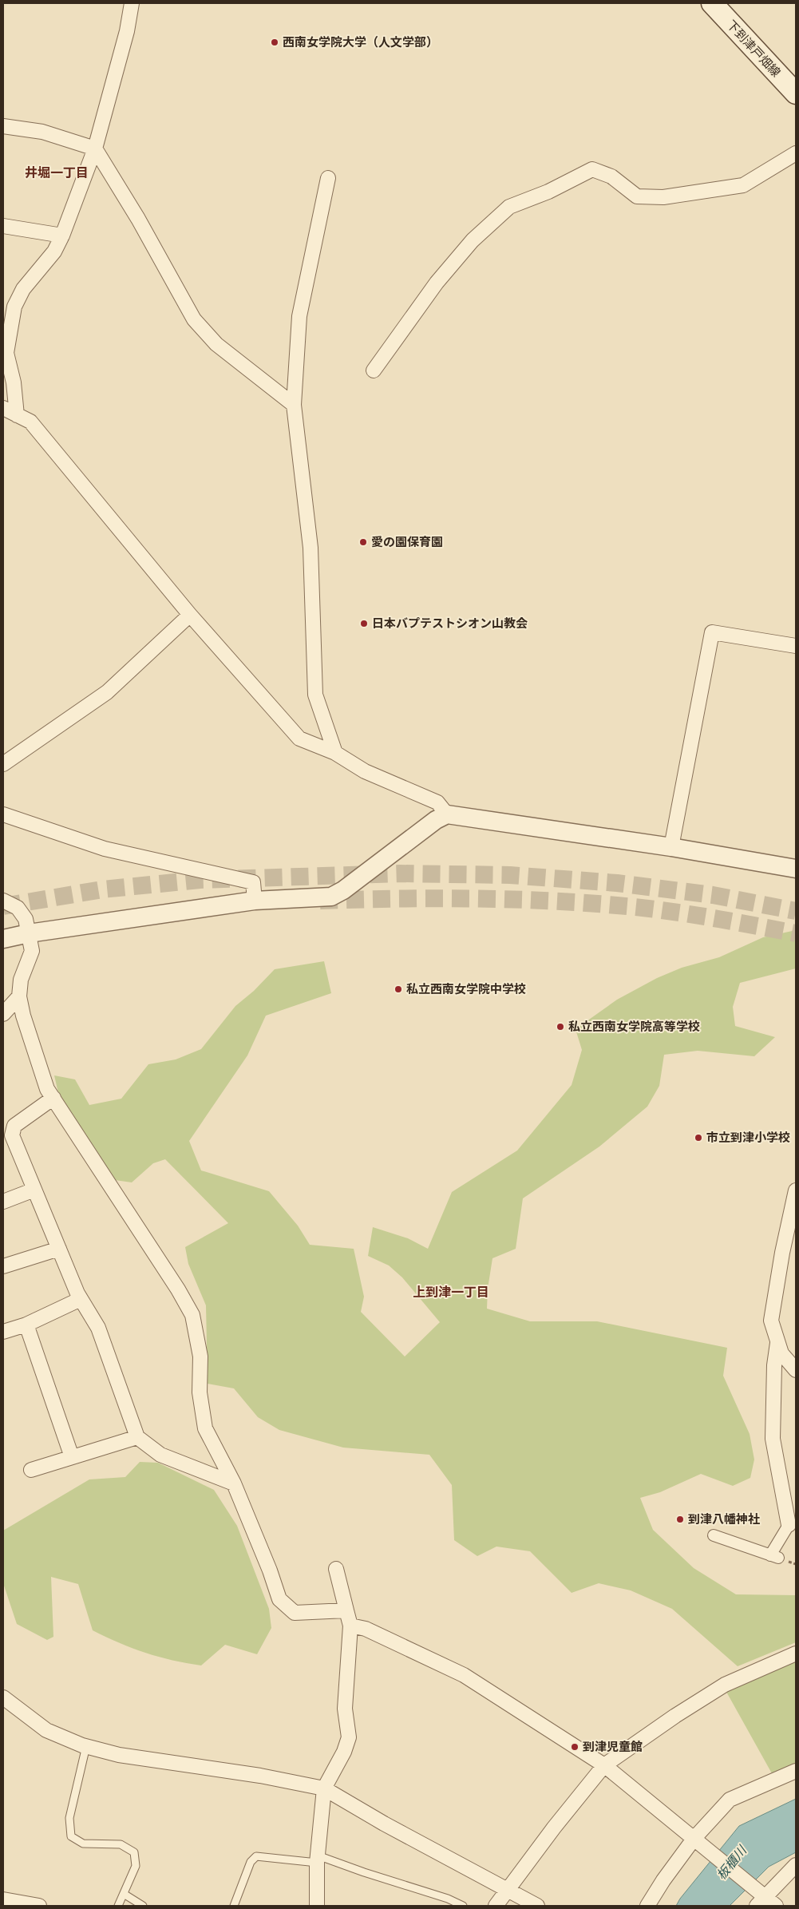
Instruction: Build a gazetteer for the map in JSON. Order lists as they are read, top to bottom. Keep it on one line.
{"streets":{"main road":["下到津戸畑線"]},"districts":["井堀一丁目","上到津一丁目"],"water":["板櫃川"],"places":["西南女学院大学（人文学部）","愛の園保育園","日本バプテストシオン山教会","私立西南女学院中学校","私立西南女学院高等学校","市立到津小学校","到津八幡神社","到津児童館"]}
